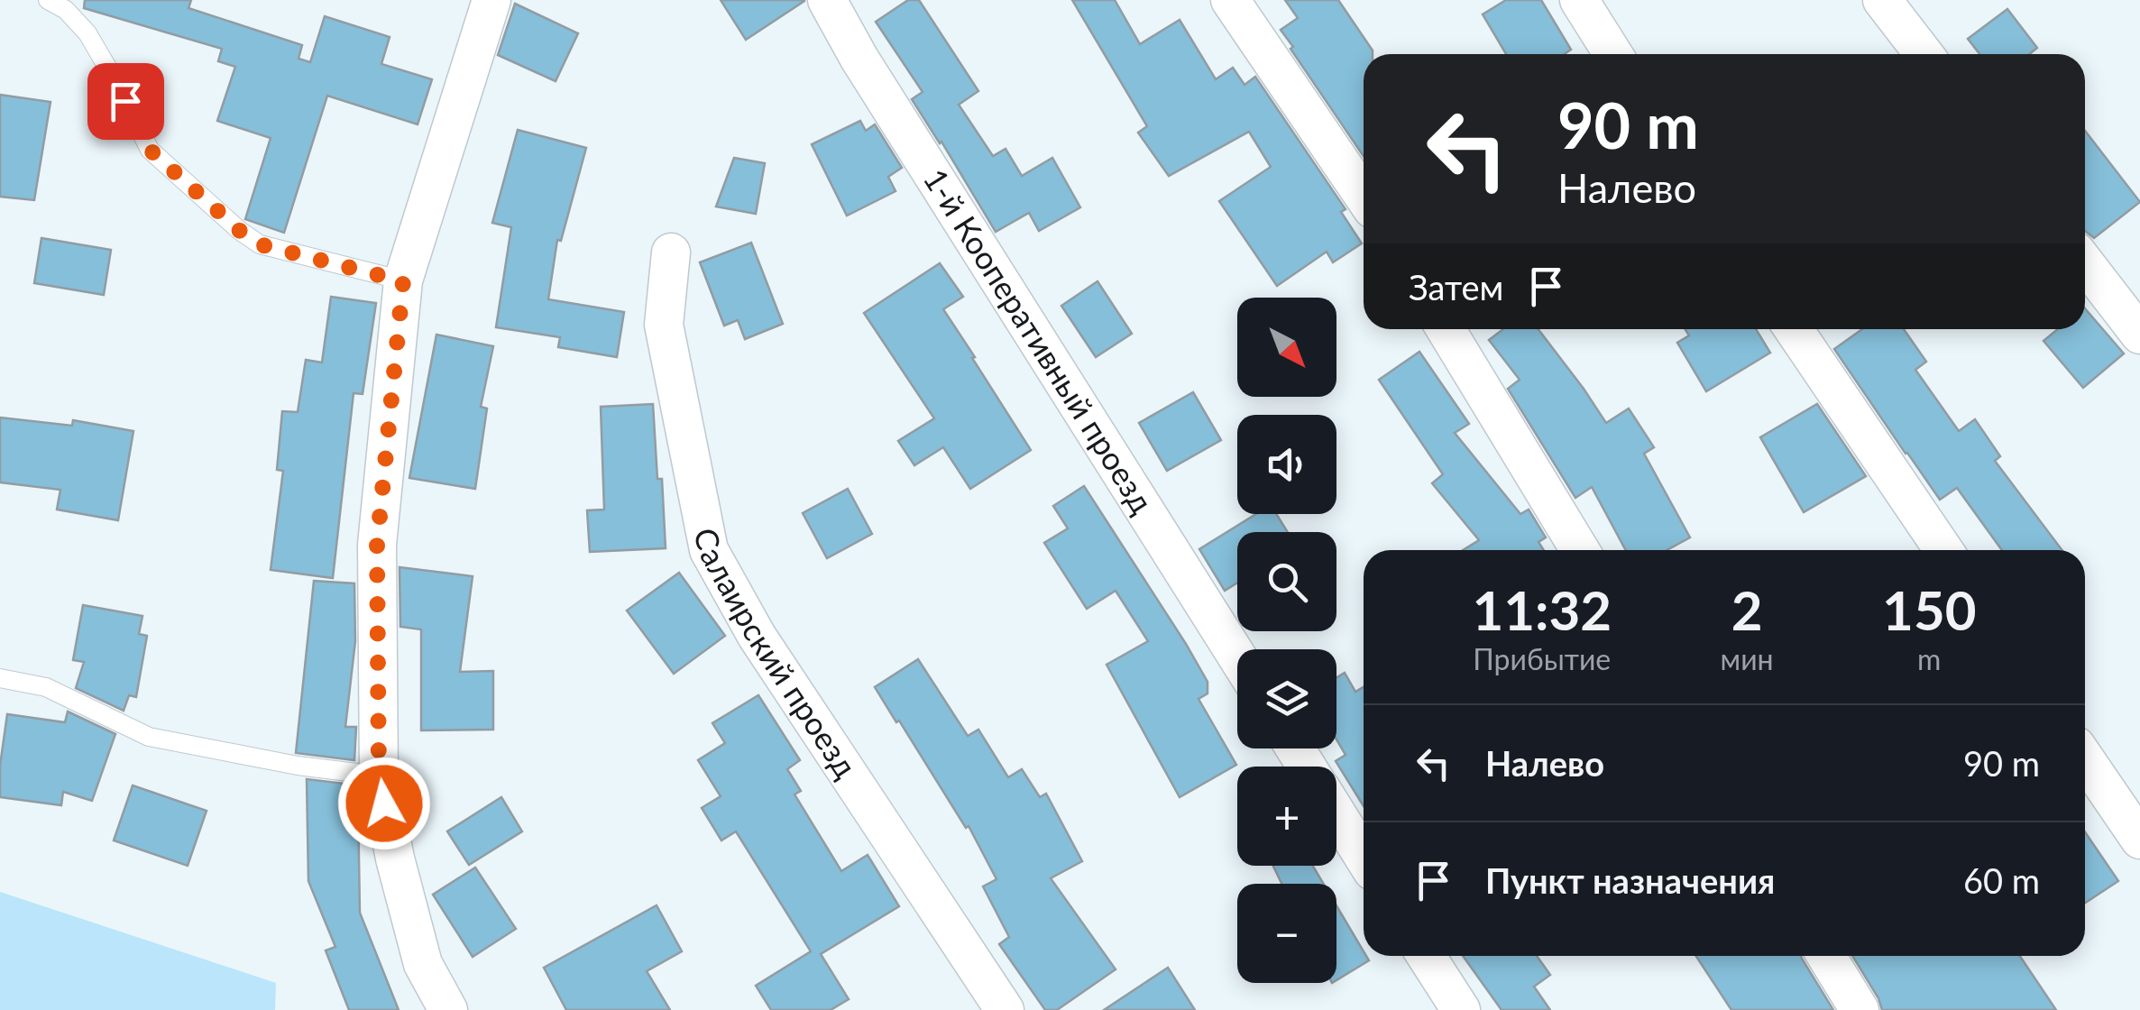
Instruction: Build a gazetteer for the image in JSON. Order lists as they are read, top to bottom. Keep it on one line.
{"streets":{"street":["1-й Кооперативный проезд","Салаирский проезд"]},"north":"bottom right","page":{"turn":["90 m","Налево"],"then":"Затем","map_buttons":["+","−"],"eta":["11:32","Прибытие","2","мин","150","m"],"list":[{"name":"Налево","value":"90 m"},{"name":"Пункт назначения","value":"60 m"}]}}
